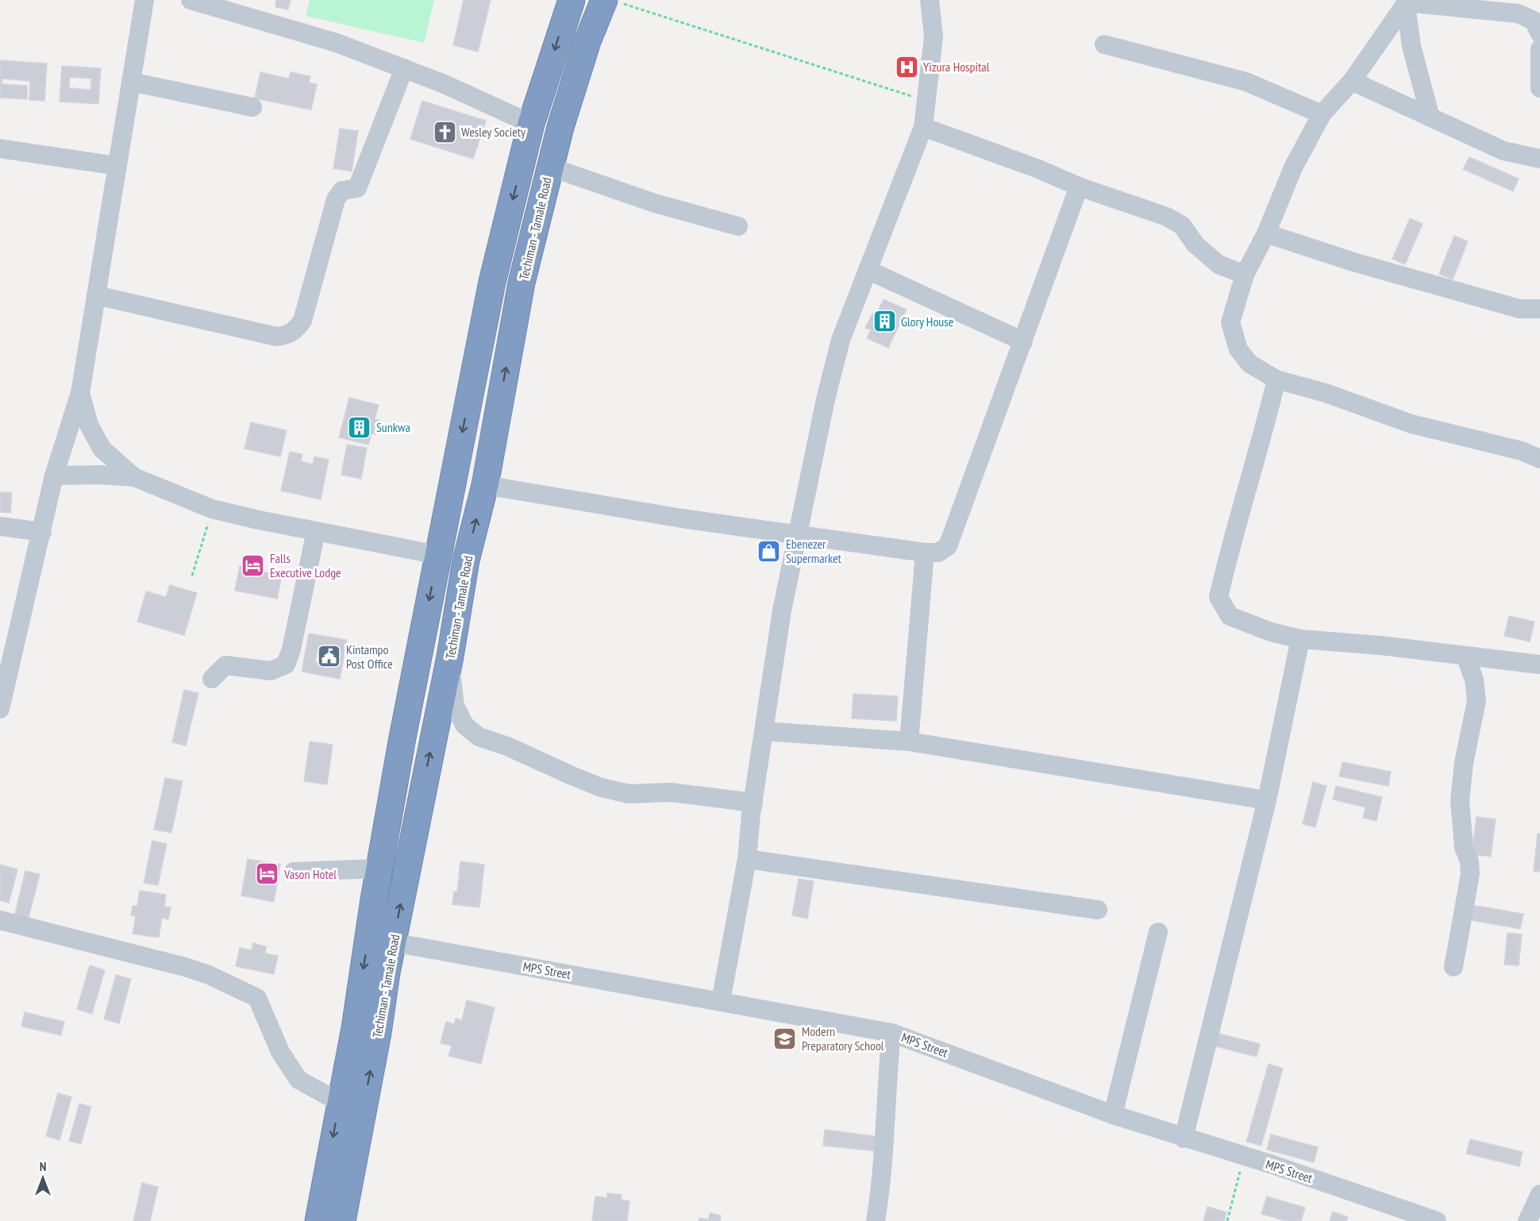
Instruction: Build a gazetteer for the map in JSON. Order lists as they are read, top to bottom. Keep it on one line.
{"streets":{"highway":["Techiman - Tamale Road"],"street":["MPS Street"]},"crossings":[["Techiman - Tamale Road","MPS Street"]],"places":{"hospital":["Yizura Hospital"],"church":["Wesley Society"],"building":["Glory House","Sunkwa"],"shop":["Ebenezer Supermarket"],"hotel":["Falls Executive Lodge","Vason Hotel"],"public building":["Kintampo Post Office"],"school or university":["Modern Preparatory School"]},"north":"top"}
